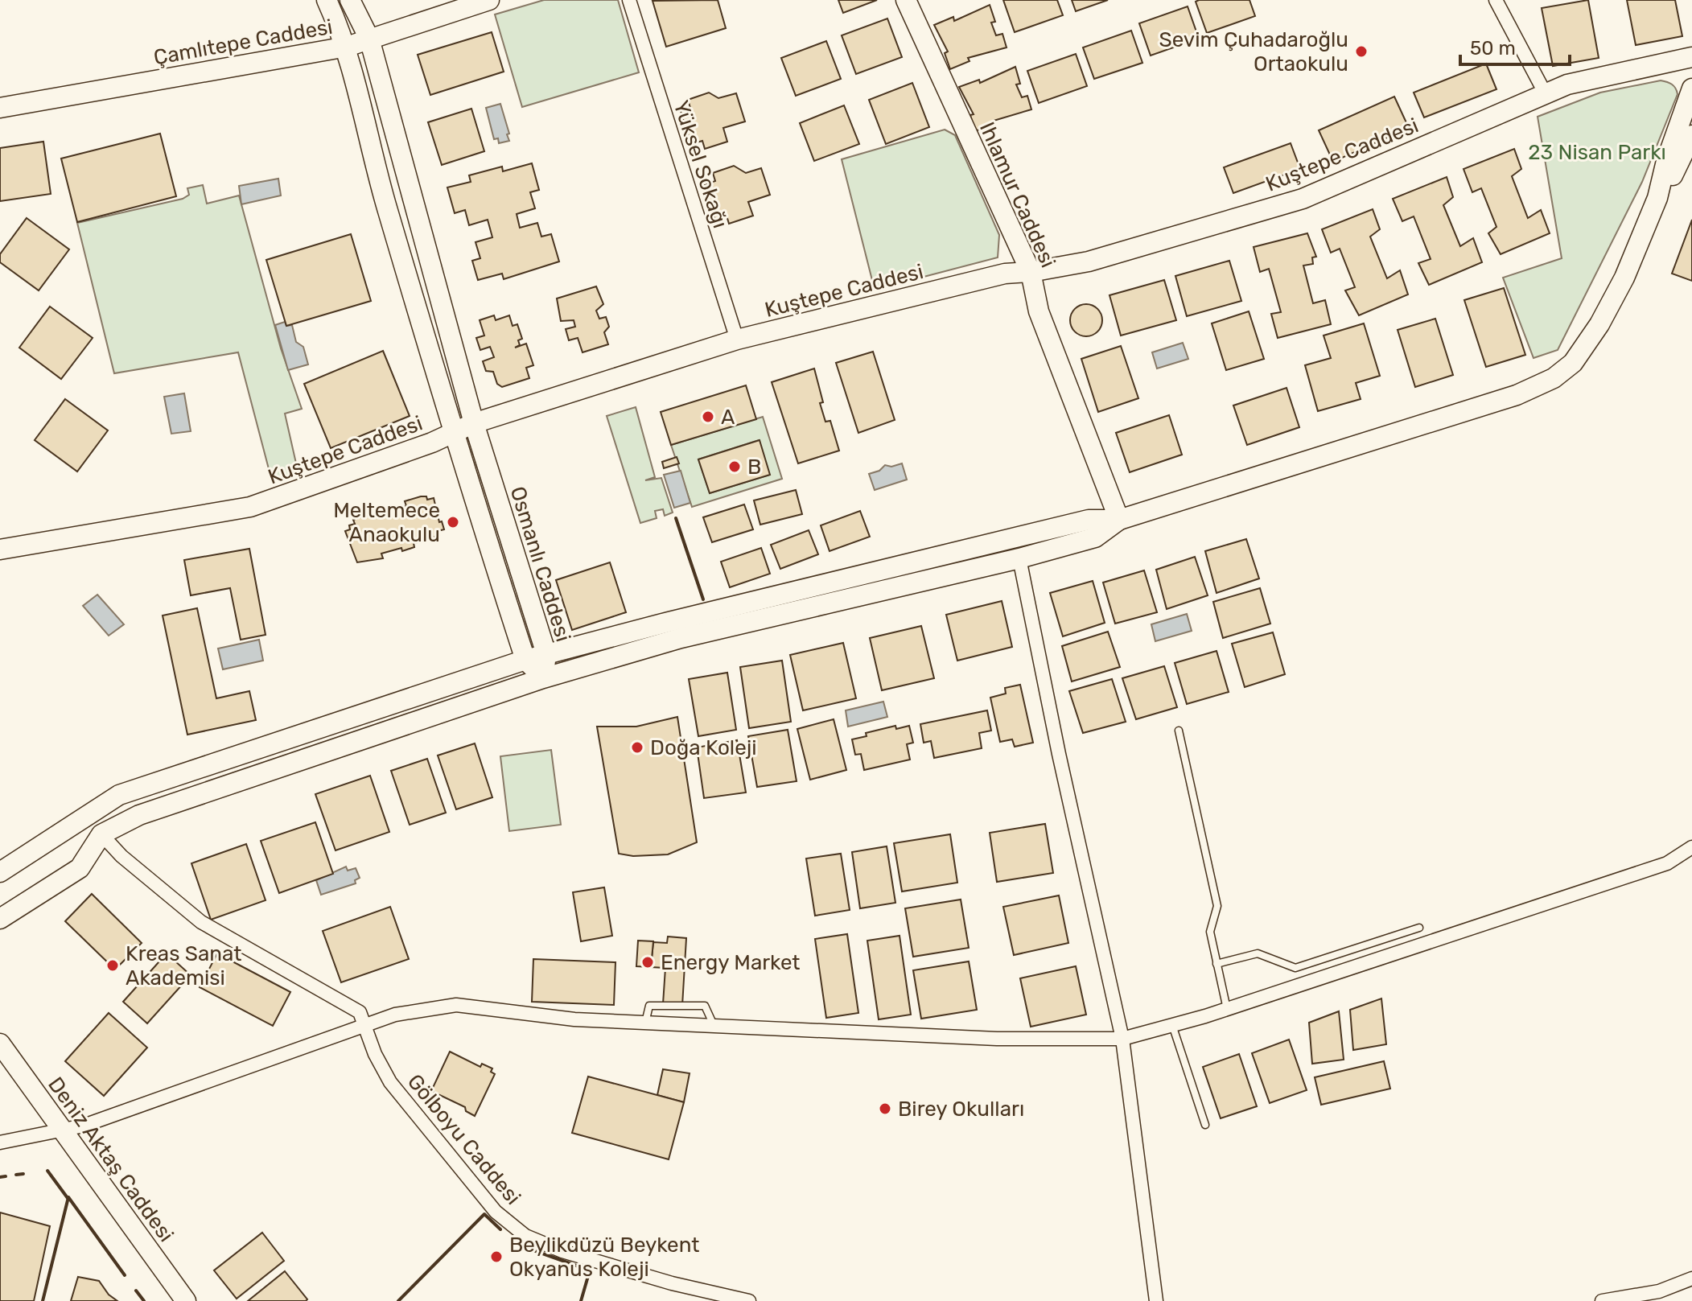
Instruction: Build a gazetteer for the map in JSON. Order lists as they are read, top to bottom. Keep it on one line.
{"streets":{"street":["Çamlıtepe Caddesi","Kuştepe Caddesi","Yüksel Sokağı","Ihlamur Caddesi","Osmanlı Caddesi","Gölboyu Caddesi","Deniz Aktaş Caddesi"]},"crossings":[["Çamlıtepe Caddesi","Osmanlı Caddesi"],["Kuştepe Caddesi","Yüksel Sokağı"],["Kuştepe Caddesi","Ihlamur Caddesi"],["Kuştepe Caddesi","Osmanlı Caddesi"]],"parks":["23 Nisan Parkı"],"places":["Sevim Çuhadaroğlu Ortaokulu","A","B","Meltemece Anaokulu","Doğa Koleji","Energy Market","Kreas Sanat Akademisi","Birey Okulları","Beylikdüzü Beykent Okyanus Koleji"],"scale_bar":"50 m"}
